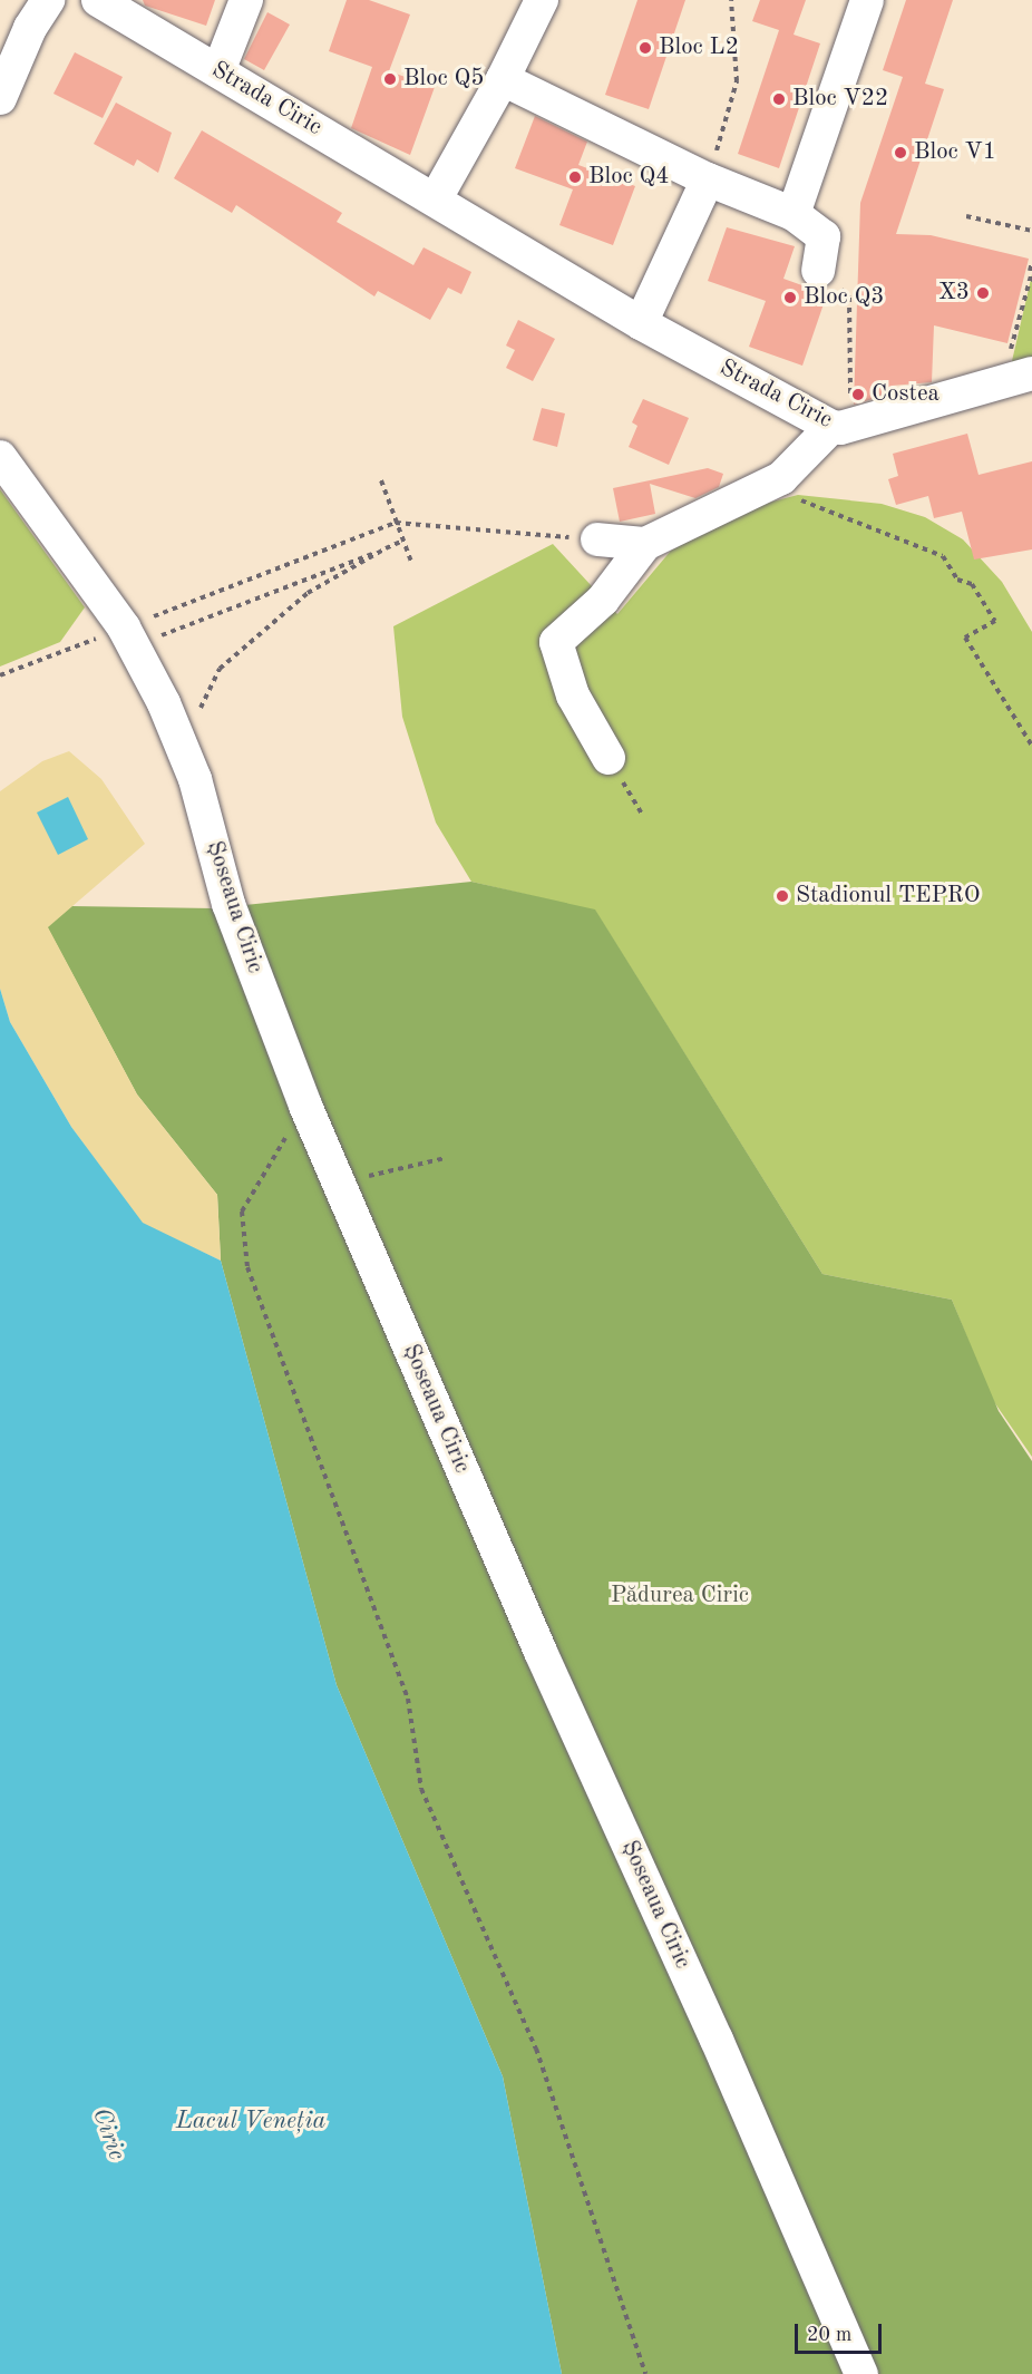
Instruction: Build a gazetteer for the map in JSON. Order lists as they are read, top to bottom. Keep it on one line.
{"streets":{"street":["Strada Ciric","Șoseaua Ciric"]},"water":["Lacul Veneția","Ciric"],"parks":["Pădurea Ciric"],"places":["Bloc L2","Bloc Q5","Bloc V22","Bloc V1","Bloc Q4","X3","Bloc Q3","Costea","Stadionul TEPRO"],"scale_bar":"20 m"}
